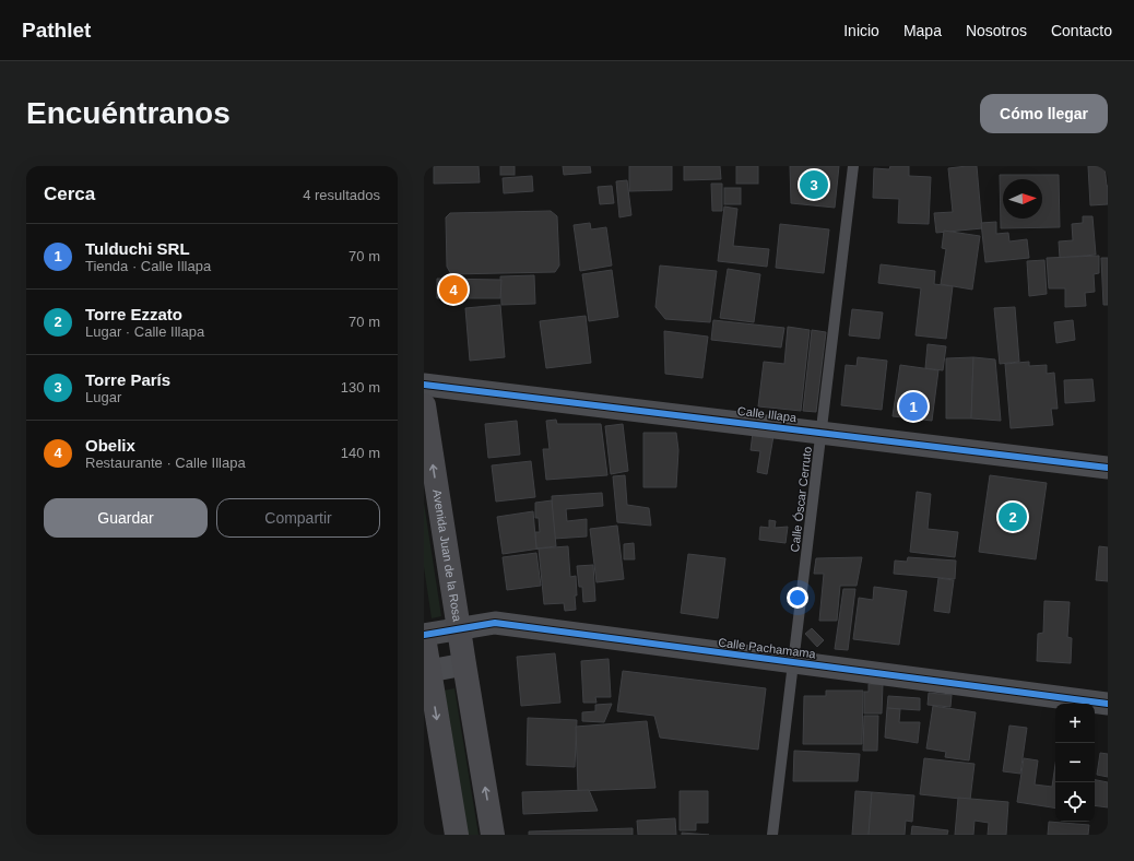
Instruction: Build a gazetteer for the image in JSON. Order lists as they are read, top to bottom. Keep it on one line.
{"streets":{"main road":["Avenida Juan de la Rosa"],"street":["Calle Illapa","Calle Pachamama"],"lane":["Calle Óscar Cerruto"]},"crossings":[["Calle Illapa","Calle Óscar Cerruto"],["Calle Óscar Cerruto","Calle Pachamama"],["Avenida Juan de la Rosa","Calle Pachamama"]],"north":"right","page":{"header":"Pathlet","nav":["Inicio","Mapa","Nosotros","Contacto"],"buttons":["Cómo llegar",["Guardar","Compartir"]],"title":"Encuéntranos","heading":["Cerca","4 resultados"],"pins":["3","4","1","2"],"list":[{"mark":"1","name":"Tulduchi SRL","note":"Tienda · Calle Illapa","value":"70 m"},{"mark":"2","name":"Torre Ezzato","note":"Lugar · Calle Illapa","value":"70 m"},{"mark":"3","name":"Torre París","note":"Lugar","value":"130 m"},{"mark":"4","name":"Obelix","note":"Restaurante · Calle Illapa","value":"140 m"}],"map_buttons":["+","−"]}}
